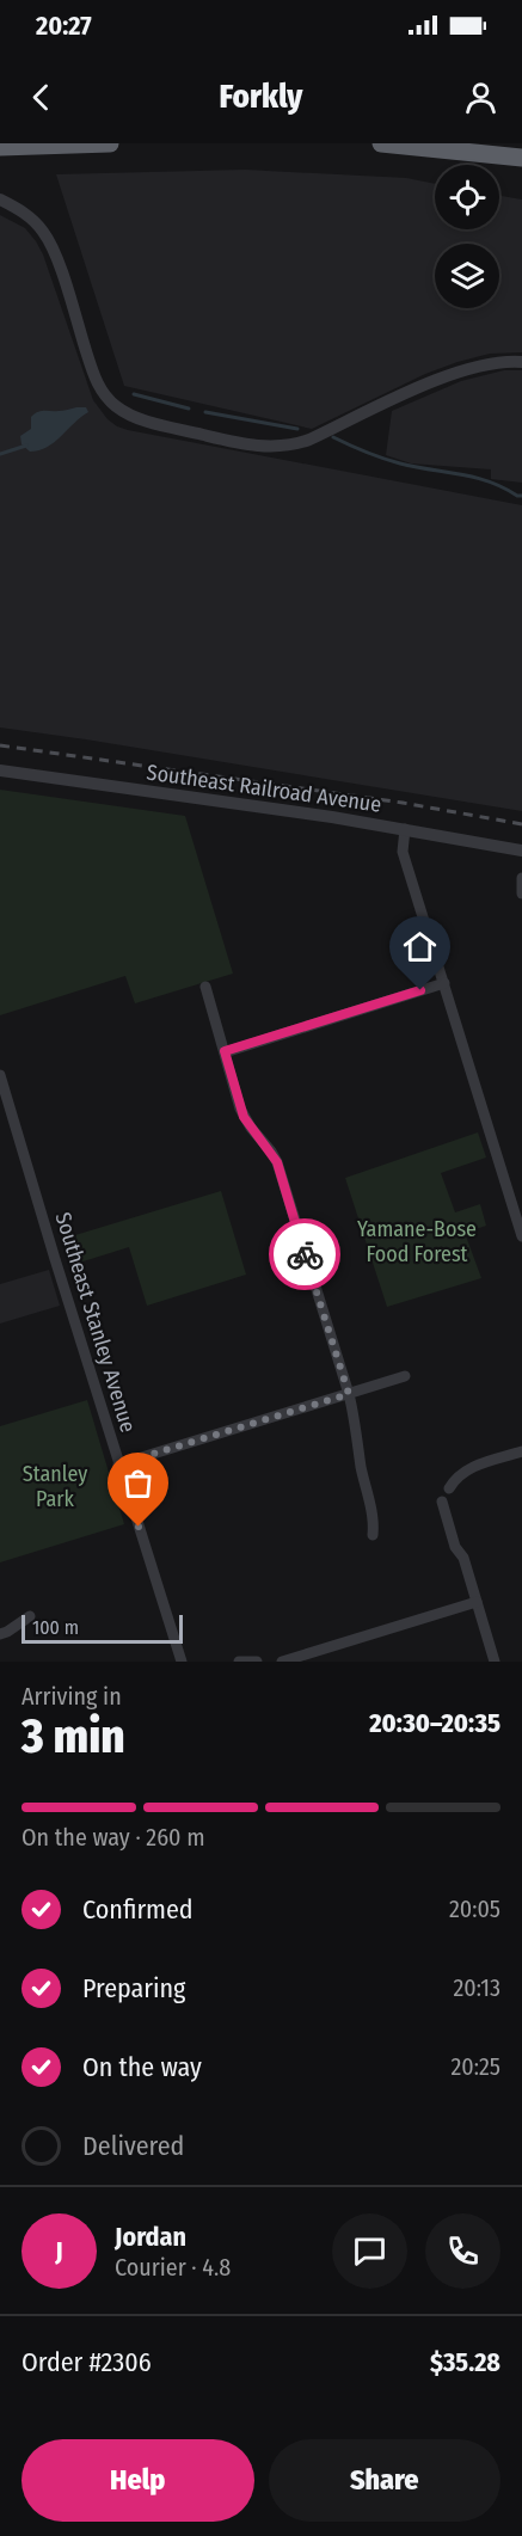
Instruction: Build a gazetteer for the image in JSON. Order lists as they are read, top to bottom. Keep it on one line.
{"streets":{"street":["Southeast Railroad Avenue","Southeast Stanley Avenue"]},"parks":["Yamane-Bose Food Forest","Stanley Park"],"scale_bar":"100 m","page":{"status":"20:27","header":"Forkly","scale":"100 m","heading":["3 min","Arriving in","20:30–20:35"],"panel":["Jordan","Courier · 4.8","Order #2306","$35.28"],"bar":"On the way · 260 m","list":[["Confirmed","20:05"],["Preparing","20:13"],["On the way","20:25"],"Delivered"],"round":"J","buttons":["Help","Share"]}}
